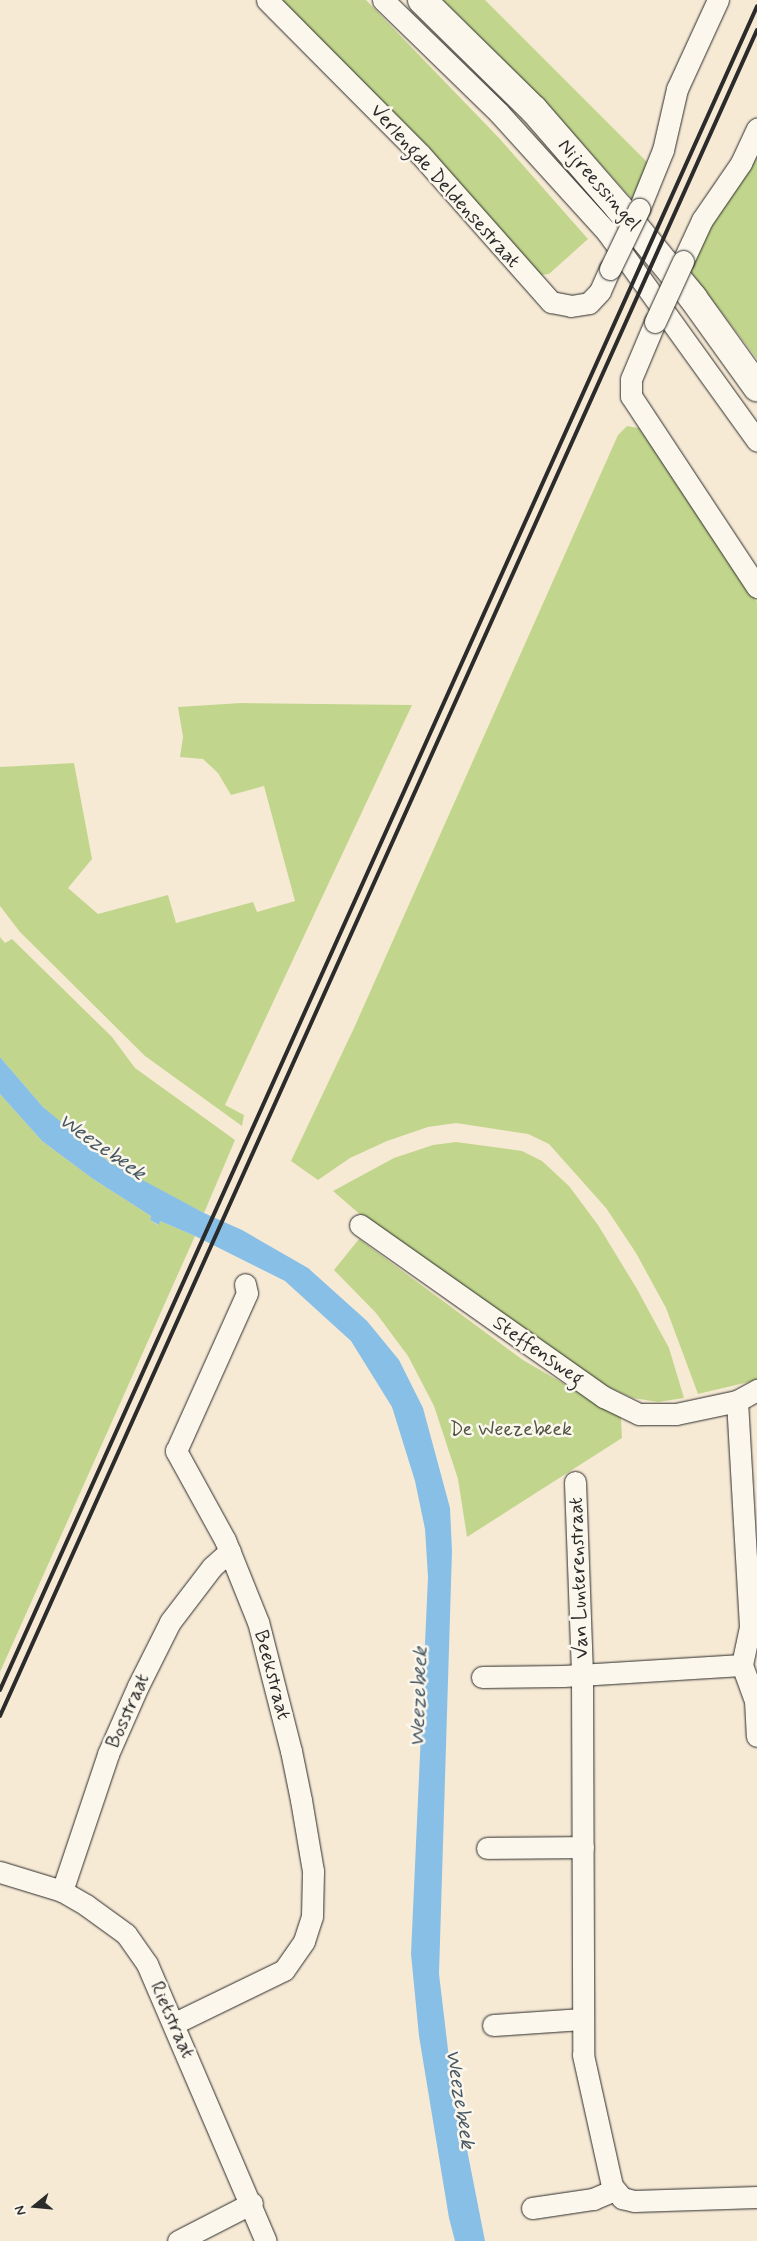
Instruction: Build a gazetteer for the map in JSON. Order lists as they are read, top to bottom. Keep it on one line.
{"streets":{"main road":["Nijreessingel"],"street":["Verlengde Deldensestraat","Steffensweg","Van Lunterenstraat","Beekstraat","Bosstraat","Rietstraat"]},"crossings":[["Beekstraat","Bosstraat"],["Beekstraat","Rietstraat"],["Bosstraat","Rietstraat"]],"water":["Weezebeek"],"parks":["De Weezebeek"],"north":"left"}
